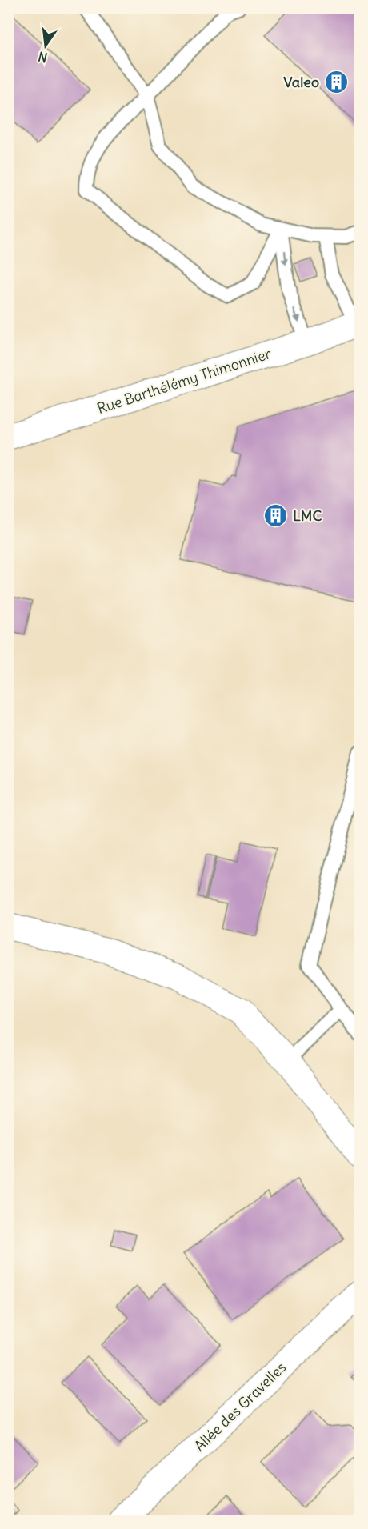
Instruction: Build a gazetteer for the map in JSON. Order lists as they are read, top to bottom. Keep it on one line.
{"streets":{"street":["Rue Barthélémy Thimonnier","Allée des Gravelles"]},"places":{"building":["Valeo","LMC"]},"north":"bottom"}
